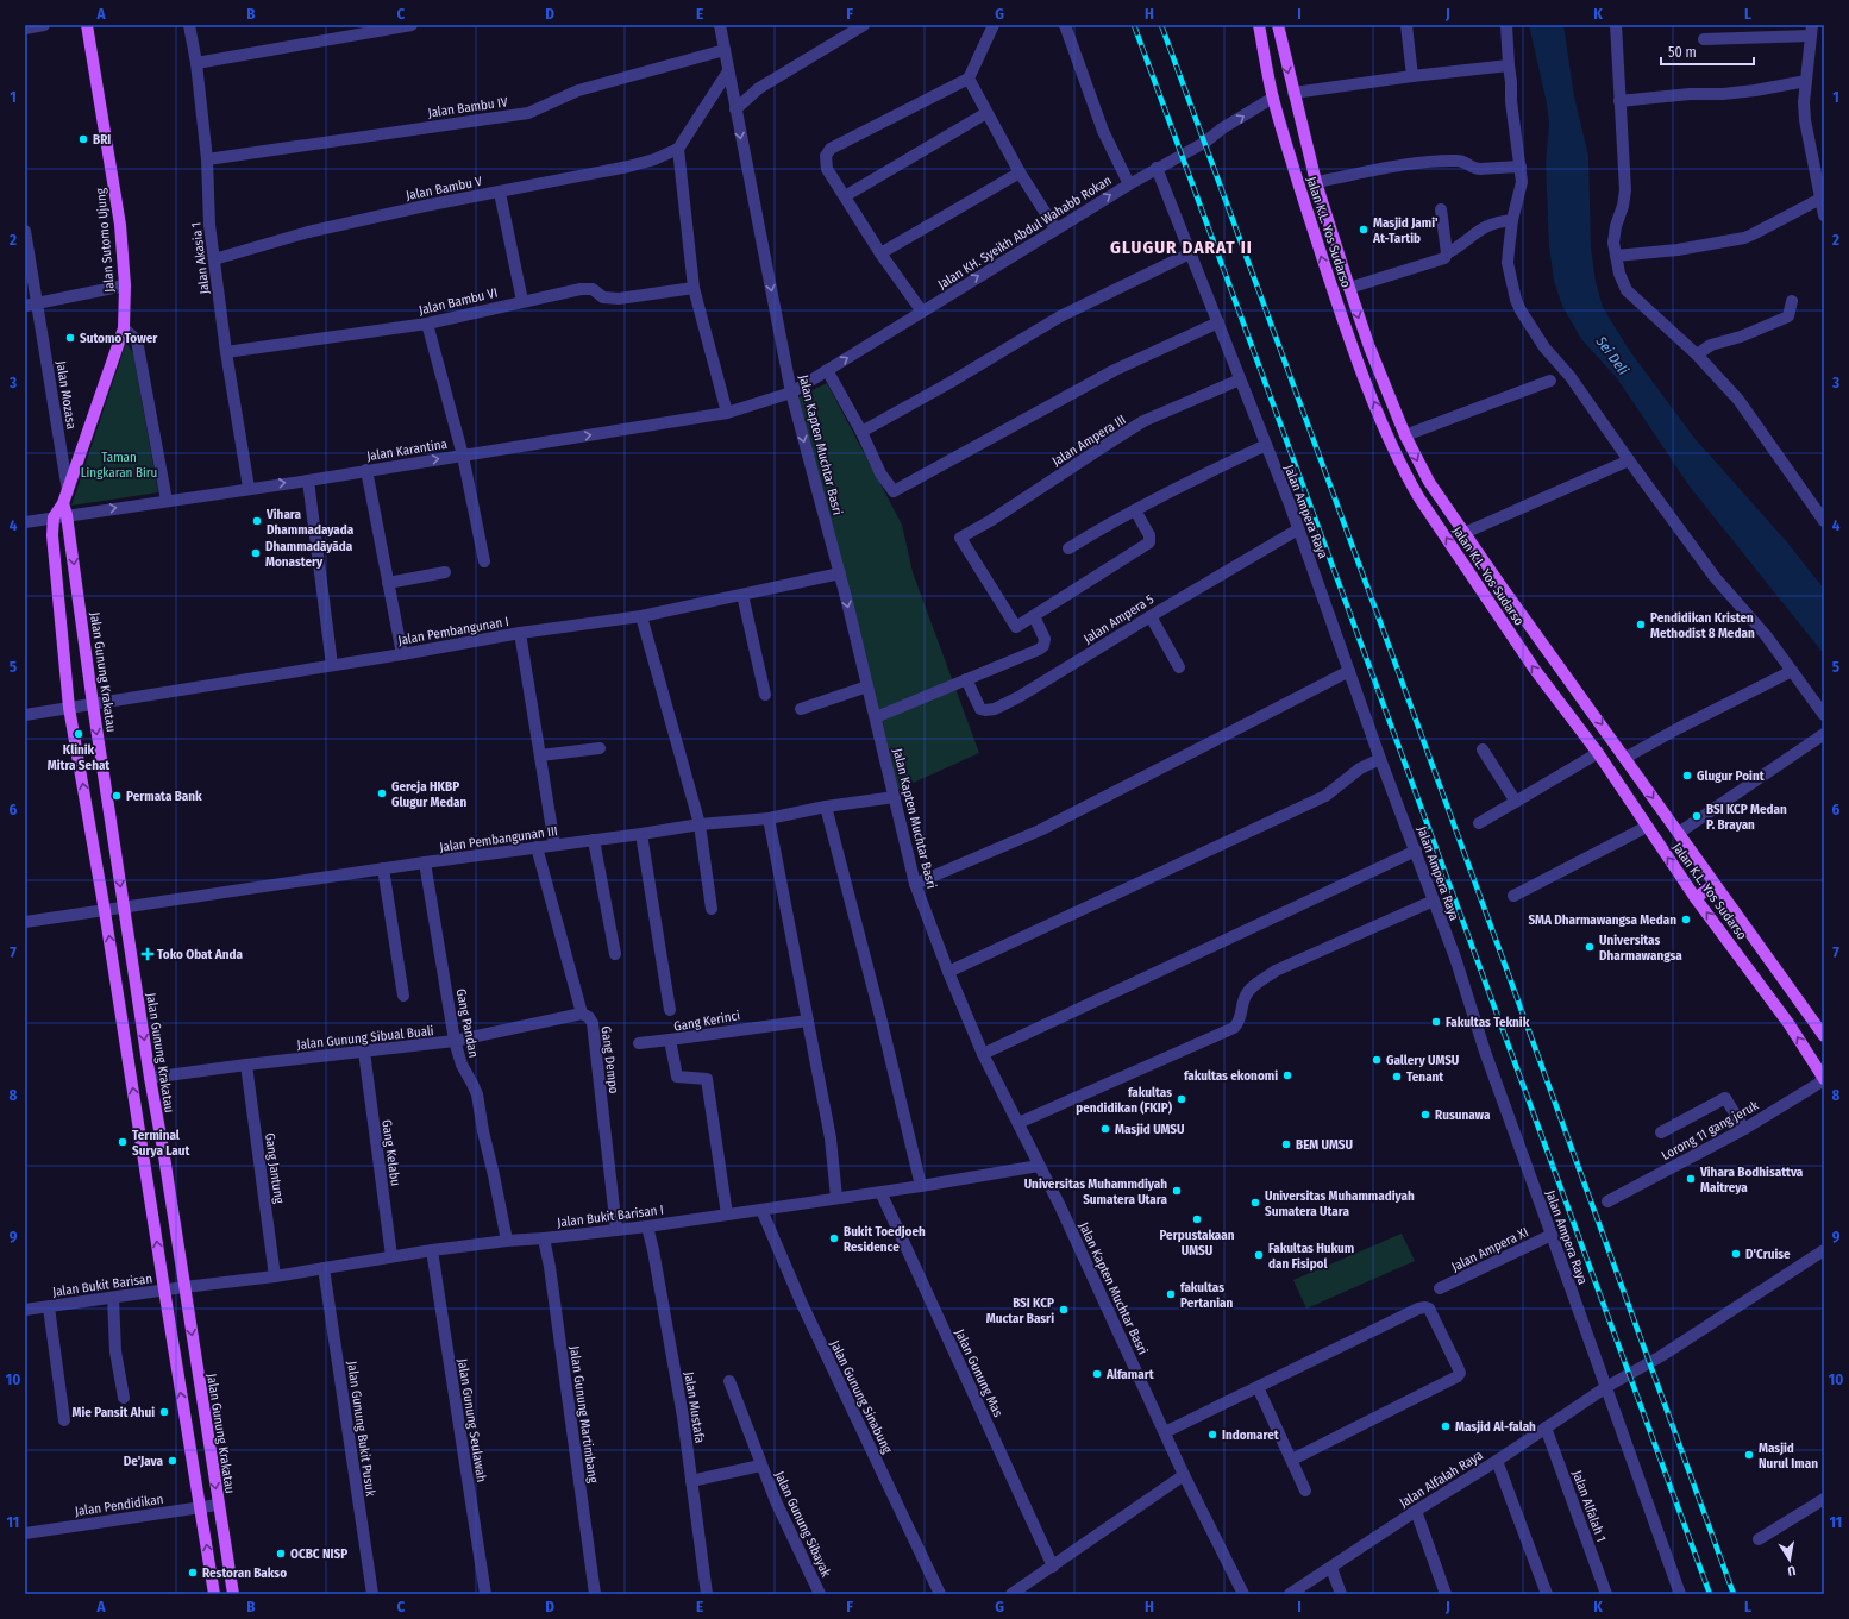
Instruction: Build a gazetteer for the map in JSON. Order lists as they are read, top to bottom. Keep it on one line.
{"streets":{"main road":["Jalan K.L. Yos Sudarso","Jalan Sutomo Ujung","Jalan Gunung Krakatau"],"street":["Jalan Bambu IV","Jalan Bambu V","Jalan KH. Syeikh Abdul Wahabb Rokan","Jalan Akasia 1","Jalan Bambu VI","Jalan Mozasa","Jalan Ampera III","Jalan Kapten Muchtar Basri","Jalan Karantina","Jalan Ampera Raya","Jalan Ampera 5","Jalan Pembangunan I","Jalan Pembangunan III","Gang Kerinci","Gang Pandan","Jalan Gunung Sibual Buali","Gang Dempo","Lorong 11 gang jeruk","Gang Kelabu","Gang Jantung","Jalan Bukit Barisan I","Jalan Ampera XI","Jalan Bukit Barisan","Jalan Gunung Mas","Jalan Gunung Sinabung","Jalan Mustafa","Jalan Gunung Martimbang","Jalan Gunung Seulawah","Jalan Gunung Bukit Pusuk","Jalan Alfalah Raya","Jalan Pendidikan","Jalan Alfalah 1","Jalan Gunung Sibayak"]},"crossings":[["Jalan Bambu IV","Jalan Akasia 1"],["Jalan Bambu IV","Jalan Kapten Muchtar Basri"],["Jalan Bambu V","Jalan Akasia 1"],["Jalan KH. Syeikh Abdul Wahabb Rokan","Jalan K.L. Yos Sudarso"],["Jalan KH. Syeikh Abdul Wahabb Rokan","Jalan Kapten Muchtar Basri"],["Jalan KH. Syeikh Abdul Wahabb Rokan","Jalan Karantina"],["Jalan KH. Syeikh Abdul Wahabb Rokan","Jalan Ampera Raya"],["Jalan K.L. Yos Sudarso","Lorong 11 gang jeruk"],["Jalan Sutomo Ujung","Jalan Mozasa"],["Jalan Sutomo Ujung","Jalan Karantina"],["Jalan Akasia 1","Jalan Bambu VI"],["Jalan Akasia 1","Jalan Karantina"],["Jalan Ampera III","Jalan Ampera Raya"],["Jalan Kapten Muchtar Basri","Jalan Karantina"],["Jalan Kapten Muchtar Basri","Jalan Pembangunan I"],["Jalan Kapten Muchtar Basri","Jalan Pembangunan III"],["Jalan Kapten Muchtar Basri","Jalan Bukit Barisan I"],["Jalan Karantina","Jalan Gunung Krakatau"],["Jalan Ampera Raya","Jalan Ampera 5"],["Jalan Ampera Raya","Jalan Ampera XI"],["Jalan Ampera Raya","Jalan Alfalah Raya"],["Jalan Pembangunan I","Jalan Gunung Krakatau"],["Jalan Gunung Krakatau","Jalan Pembangunan III"],["Jalan Gunung Krakatau","Jalan Gunung Sibual Buali"],["Jalan Gunung Krakatau","Jalan Bukit Barisan I"],["Jalan Gunung Krakatau","Jalan Bukit Barisan"],["Jalan Gunung Krakatau","Jalan Pendidikan"],["Jalan Pembangunan III","Gang Pandan"],["Jalan Pembangunan III","Gang Dempo"],["Gang Kerinci","Jalan Bukit Barisan I"],["Gang Pandan","Jalan Gunung Sibual Buali"],["Gang Pandan","Jalan Bukit Barisan I"],["Jalan Gunung Sibual Buali","Gang Dempo"],["Jalan Gunung Sibual Buali","Gang Kelabu"],["Jalan Gunung Sibual Buali","Gang Jantung"],["Gang Dempo","Jalan Bukit Barisan I"],["Gang Kelabu","Jalan Bukit Barisan I"],["Gang Jantung","Jalan Bukit Barisan I"],["Jalan Bukit Barisan I","Jalan Bukit Barisan"],["Jalan Bukit Barisan I","Jalan Gunung Mas"],["Jalan Bukit Barisan I","Jalan Gunung Sinabung"],["Jalan Bukit Barisan I","Jalan Mustafa"],["Jalan Bukit Barisan I","Jalan Gunung Martimbang"],["Jalan Bukit Barisan I","Jalan Gunung Seulawah"],["Jalan Bukit Barisan I","Jalan Gunung Bukit Pusuk"],["Jalan Mustafa","Jalan Gunung Sibayak"],["Jalan Alfalah Raya","Jalan Alfalah 1"]],"one_way":["Jalan Karantina"],"districts":["GLUGUR DARAT II"],"water":["Sei Deli"],"parks":["Taman Lingkaran Biru"],"places":{"other":["BRI","Masjid Jami' At-Tartib","Sutomo Tower","Vihara Dhammadayada","Dhammadāyāda Monastery","Pendidikan Kristen Methodist 8 Medan","Klinik Mitra Sehat","Glugur Point","Gereja HKBP Glugur Medan","Permata Bank","BSI KCP Medan P. Brayan","SMA Dharmawangsa Medan","Universitas Dharmawangsa","Fakultas Teknik","Gallery UMSU","fakultas ekonomi","Tenant","fakultas pendidikan (FKIP)","Rusunawa","Masjid UMSU","Terminal Surya Laut","BEM UMSU","Vihara Bodhisattva Maitreya","Universitas Muhammdiyah Sumatera Utara","Universitas Muhammadiyah Sumatera Utara","Perpustakaan UMSU","Bukit Toedjoeh Residence","D'Cruise","Fakultas Hukum dan Fisipol","fakultas Pertanian","BSI KCP Muctar Basri","Alfamart","Mie Pansit Ahui","Masjid Al-falah","Indomaret","Masjid Nurul Iman","De'Java","OCBC NISP","Restoran Bakso"],"health":["Toko Obat Anda"]},"scale_bar":"50 m","north":"bottom","grid":{"columns":["A","B","C","D","E","F","G","H","I","J","K","L"],"rows":["1","2","3","4","5","6","7","8","9","10","11"]}}
